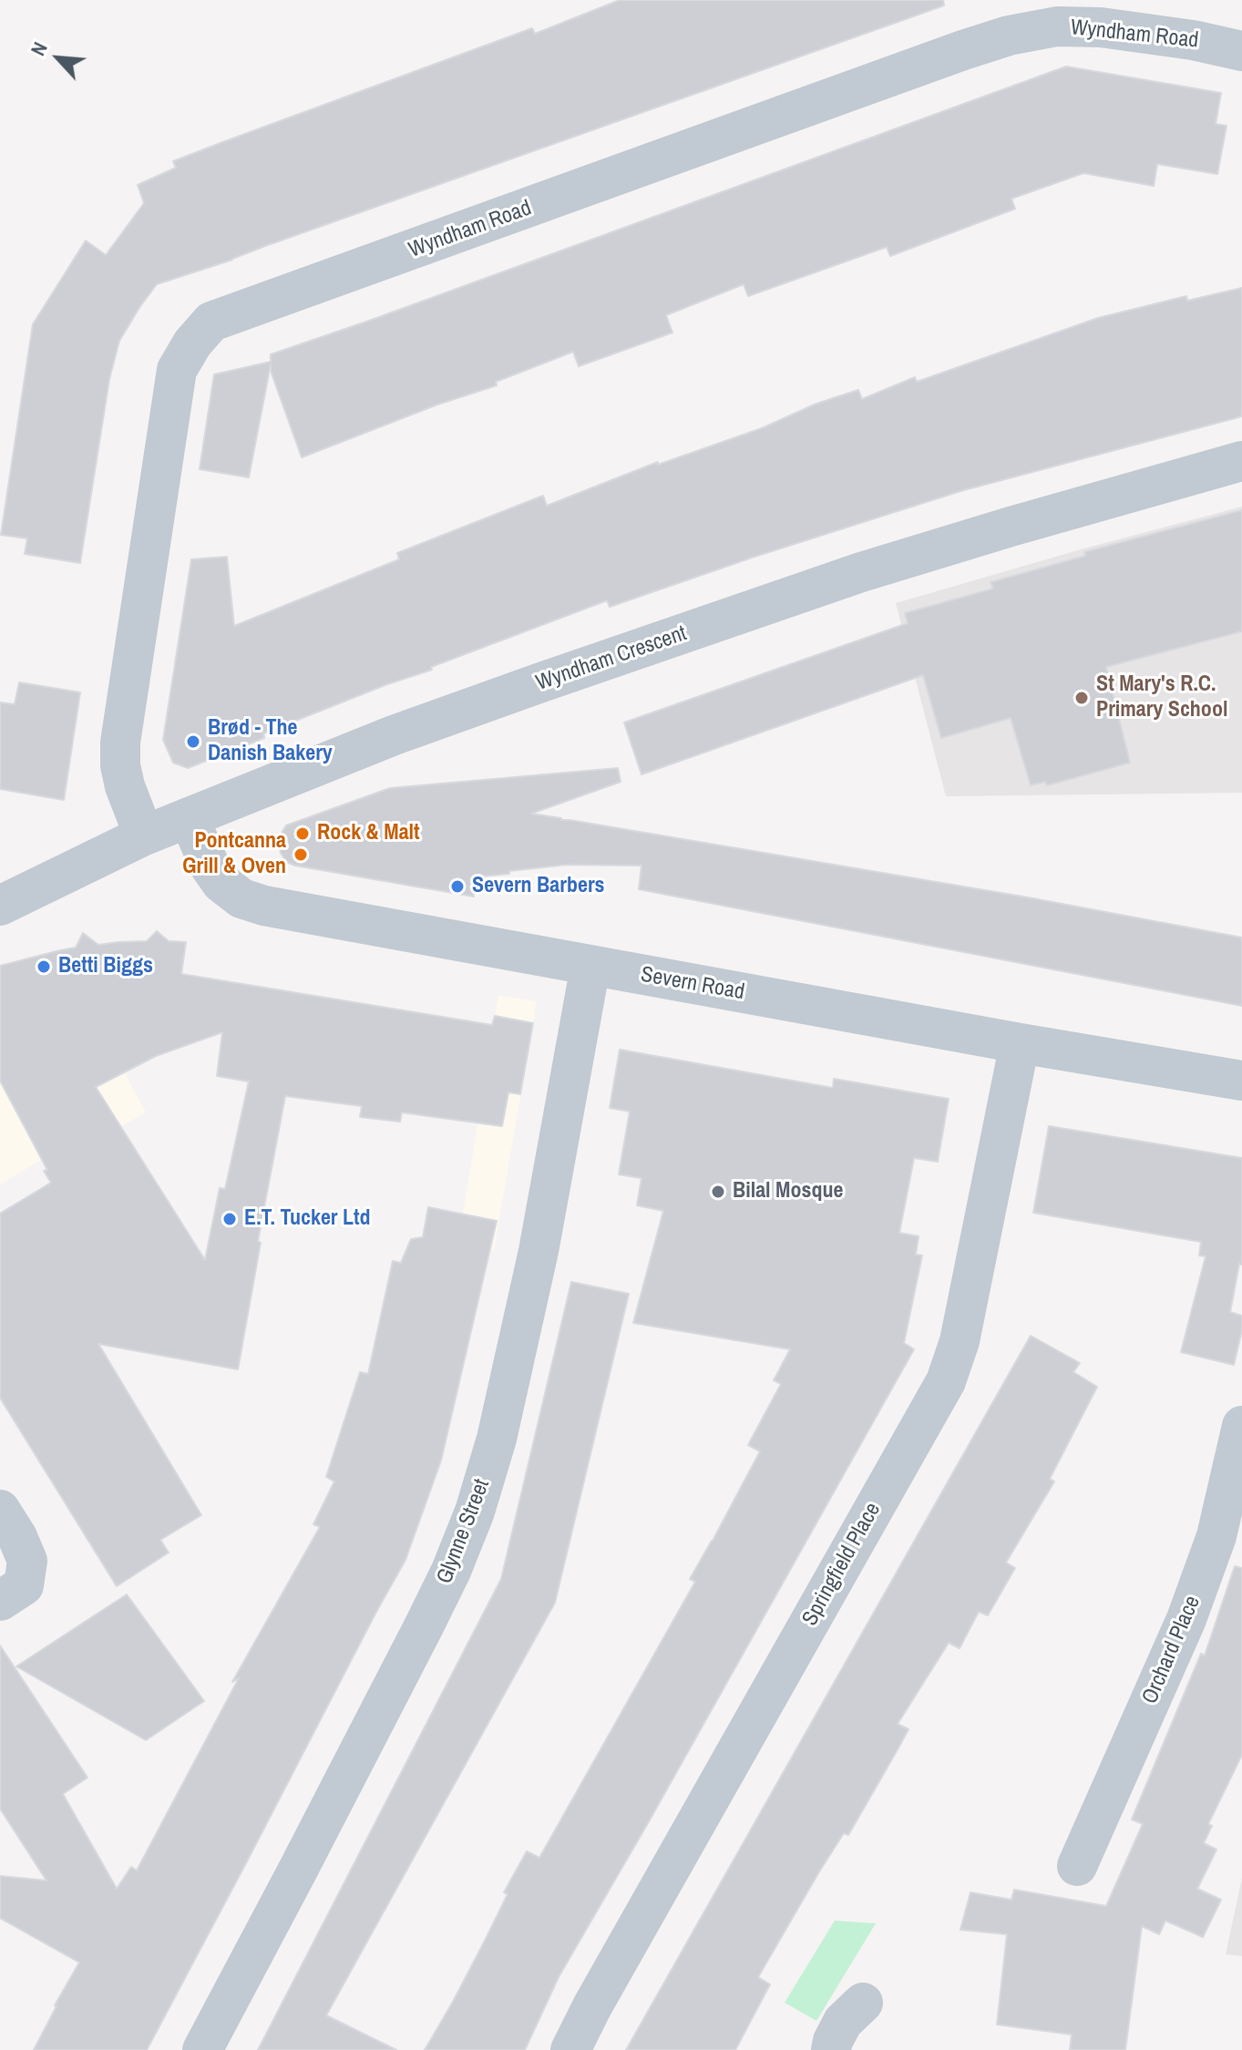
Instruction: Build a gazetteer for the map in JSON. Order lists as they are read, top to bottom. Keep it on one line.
{"streets":{"street":["Wyndham Road","Wyndham Crescent","Severn Road","Glynne Street","Springfield Place","Orchard Place"]},"crossings":[["Wyndham Road","Wyndham Crescent"],["Wyndham Crescent","Severn Road"],["Severn Road","Glynne Street"],["Severn Road","Springfield Place"]],"places":["St Mary's R.C. Primary School","Brød - The Danish Bakery","Rock & Malt","Pontcanna Grill & Oven","Severn Barbers","Betti Biggs","Bilal Mosque","E.T. Tucker Ltd"],"north":"top left"}
